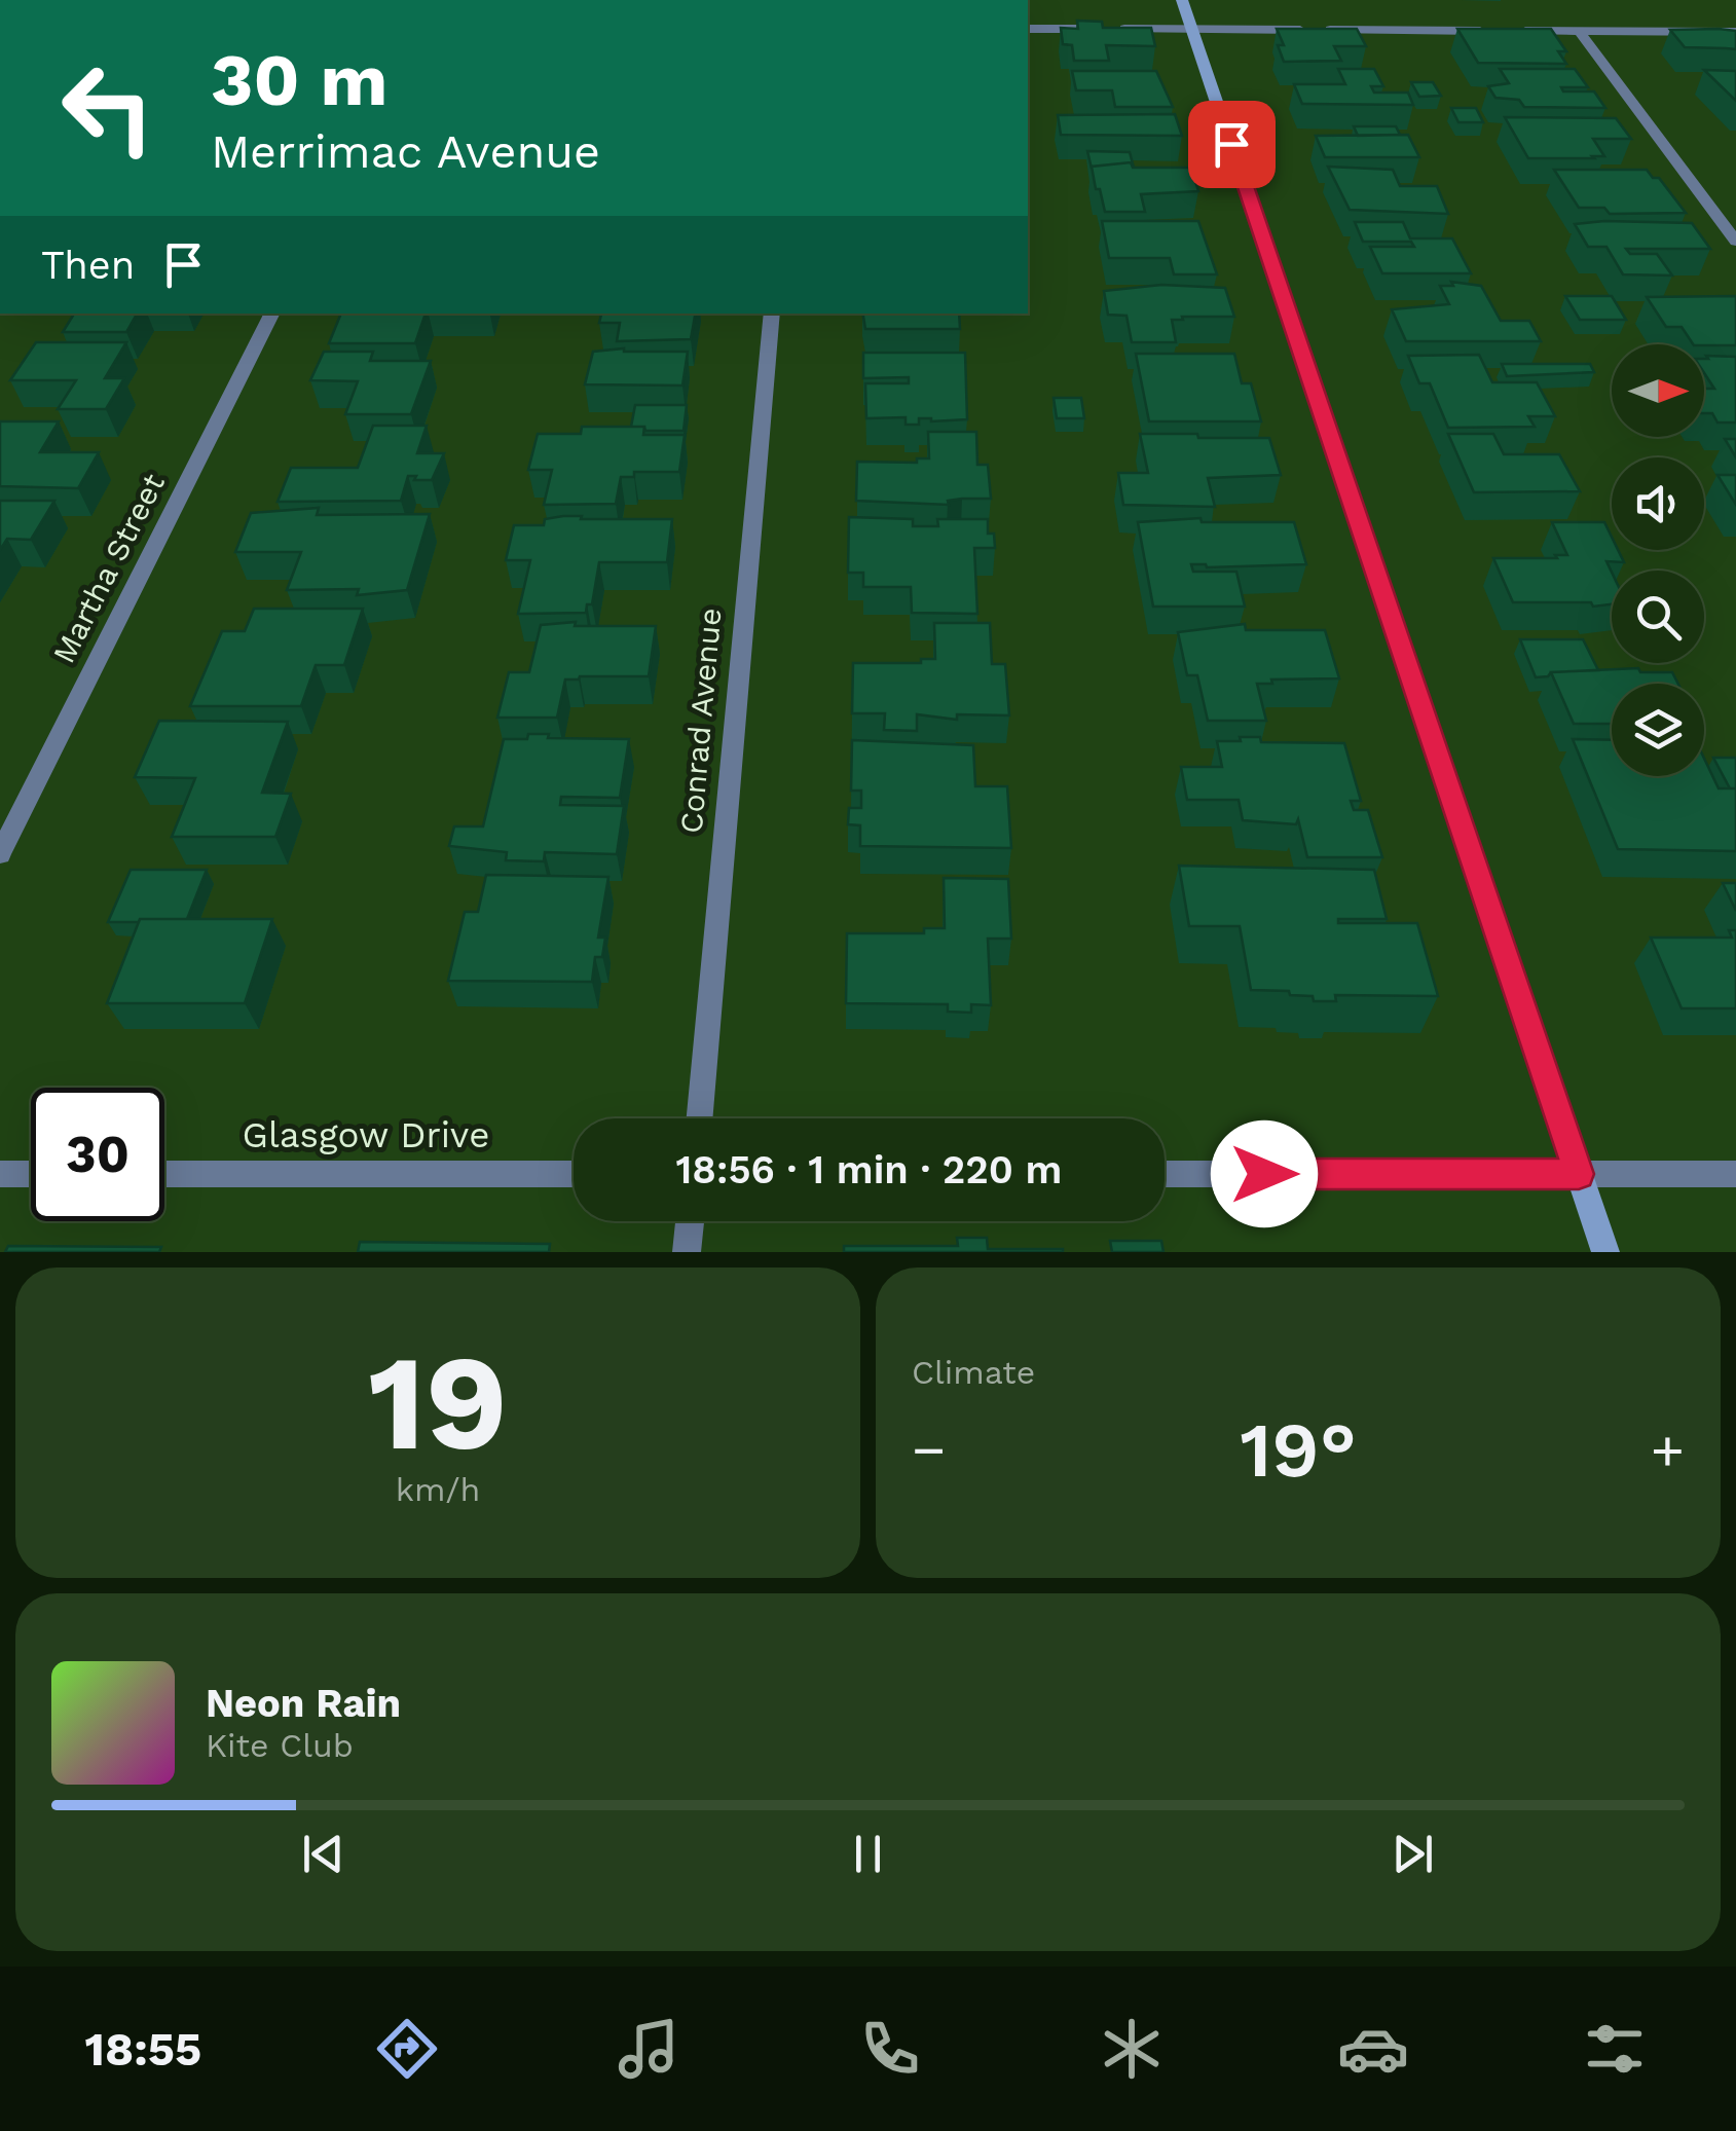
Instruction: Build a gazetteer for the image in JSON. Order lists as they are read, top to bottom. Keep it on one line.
{"streets":{"street":["Martha Street","Conrad Avenue","Glasgow Drive"]},"north":"right","page":{"turn":["30 m","Merrimac Avenue"],"then":"Then","limit":"30","trip":"18:56 · 1 min · 220 m","tile":[["19","km/h"],"Climate"],"heat":["−","19°","+"],"song":["Neon Rain","Kite Club"],"tabs":"18:55"}}
